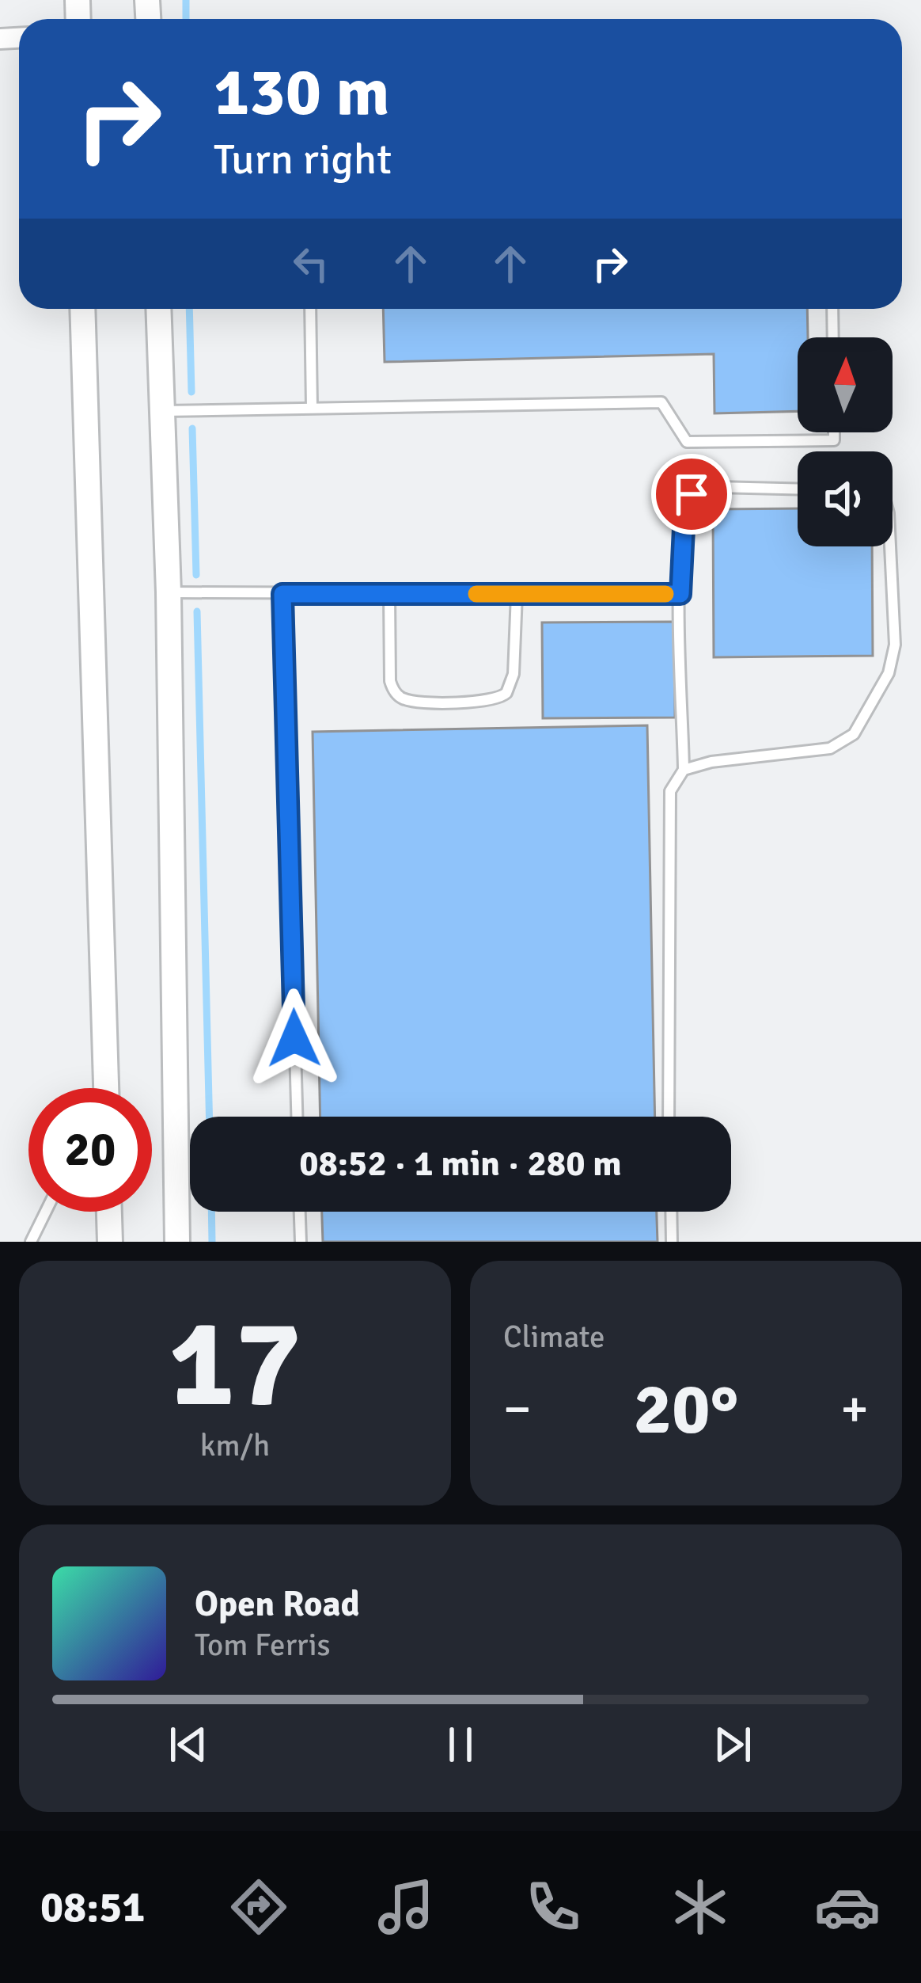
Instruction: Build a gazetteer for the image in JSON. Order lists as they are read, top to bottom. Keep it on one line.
{"north":"top","page":{"turn":["130 m","Turn right"],"limit":"20","trip":"08:52 · 1 min · 280 m","tile":[["17","km/h"],"Climate"],"heat":["−","20°","+"],"song":["Open Road","Tom Ferris"],"tabs":"08:51"}}
